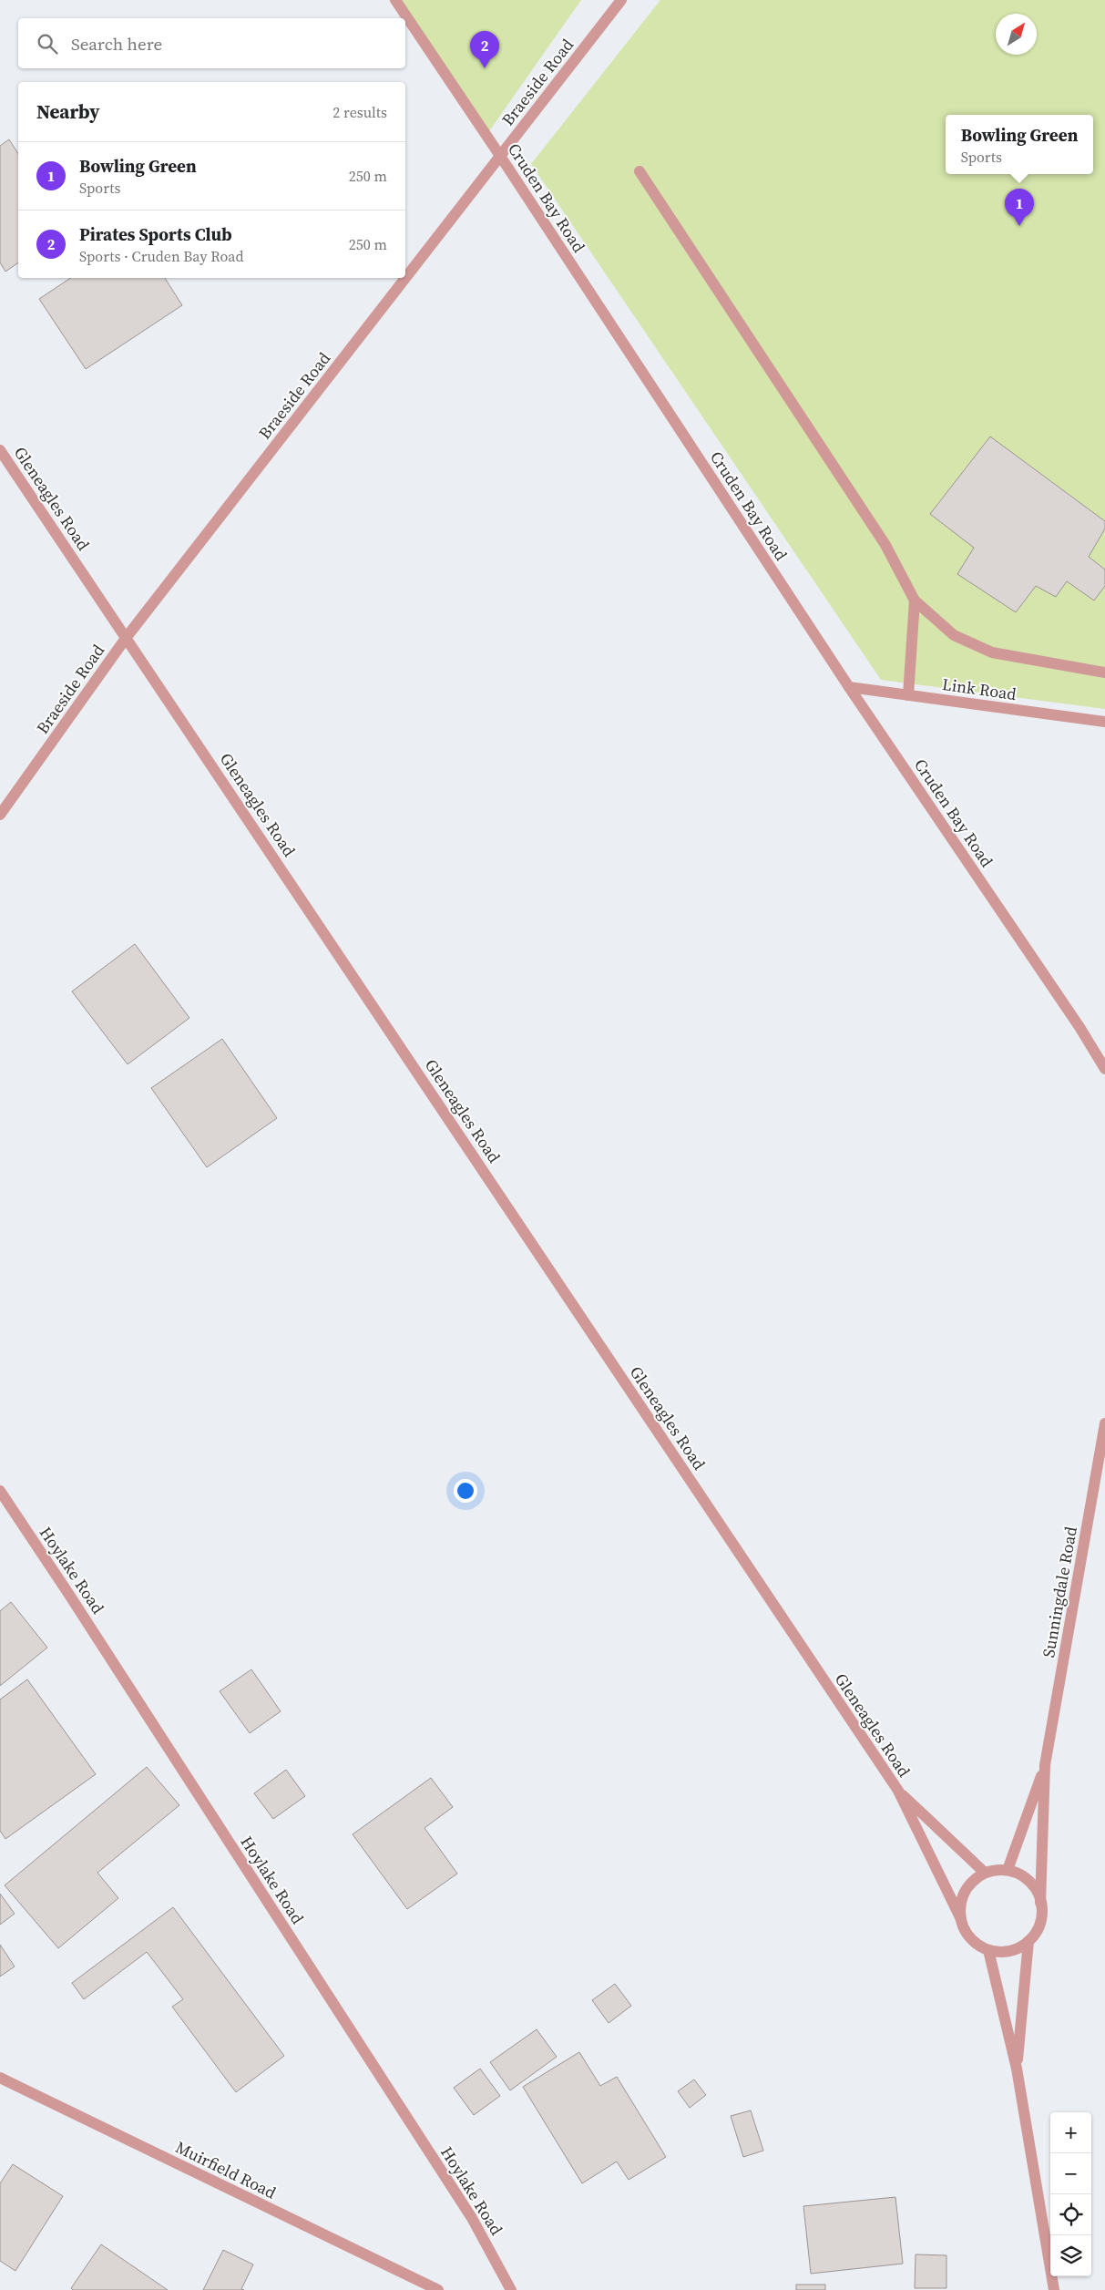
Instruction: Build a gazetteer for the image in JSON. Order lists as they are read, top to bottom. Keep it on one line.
{"streets":{"street":["Braeside Road","Cruden Bay Road","Gleneagles Road","Link Road","Hoylake Road","Sunningdale Road","Muirfield Road"]},"crossings":[["Braeside Road","Cruden Bay Road"],["Braeside Road","Gleneagles Road"],["Cruden Bay Road","Link Road"],["Gleneagles Road","Sunningdale Road"]],"north":"top right","page":{"search":"Search here","pins":["2","1"],"heading":["Nearby","2 results"],"popup":["Bowling Green","Sports"],"list":[{"mark":"1","name":"Bowling Green","note":"Sports","value":"250 m"},{"mark":"2","name":"Pirates Sports Club","note":"Sports · Cruden Bay Road","value":"250 m"}],"map_buttons":["+","−"]}}
